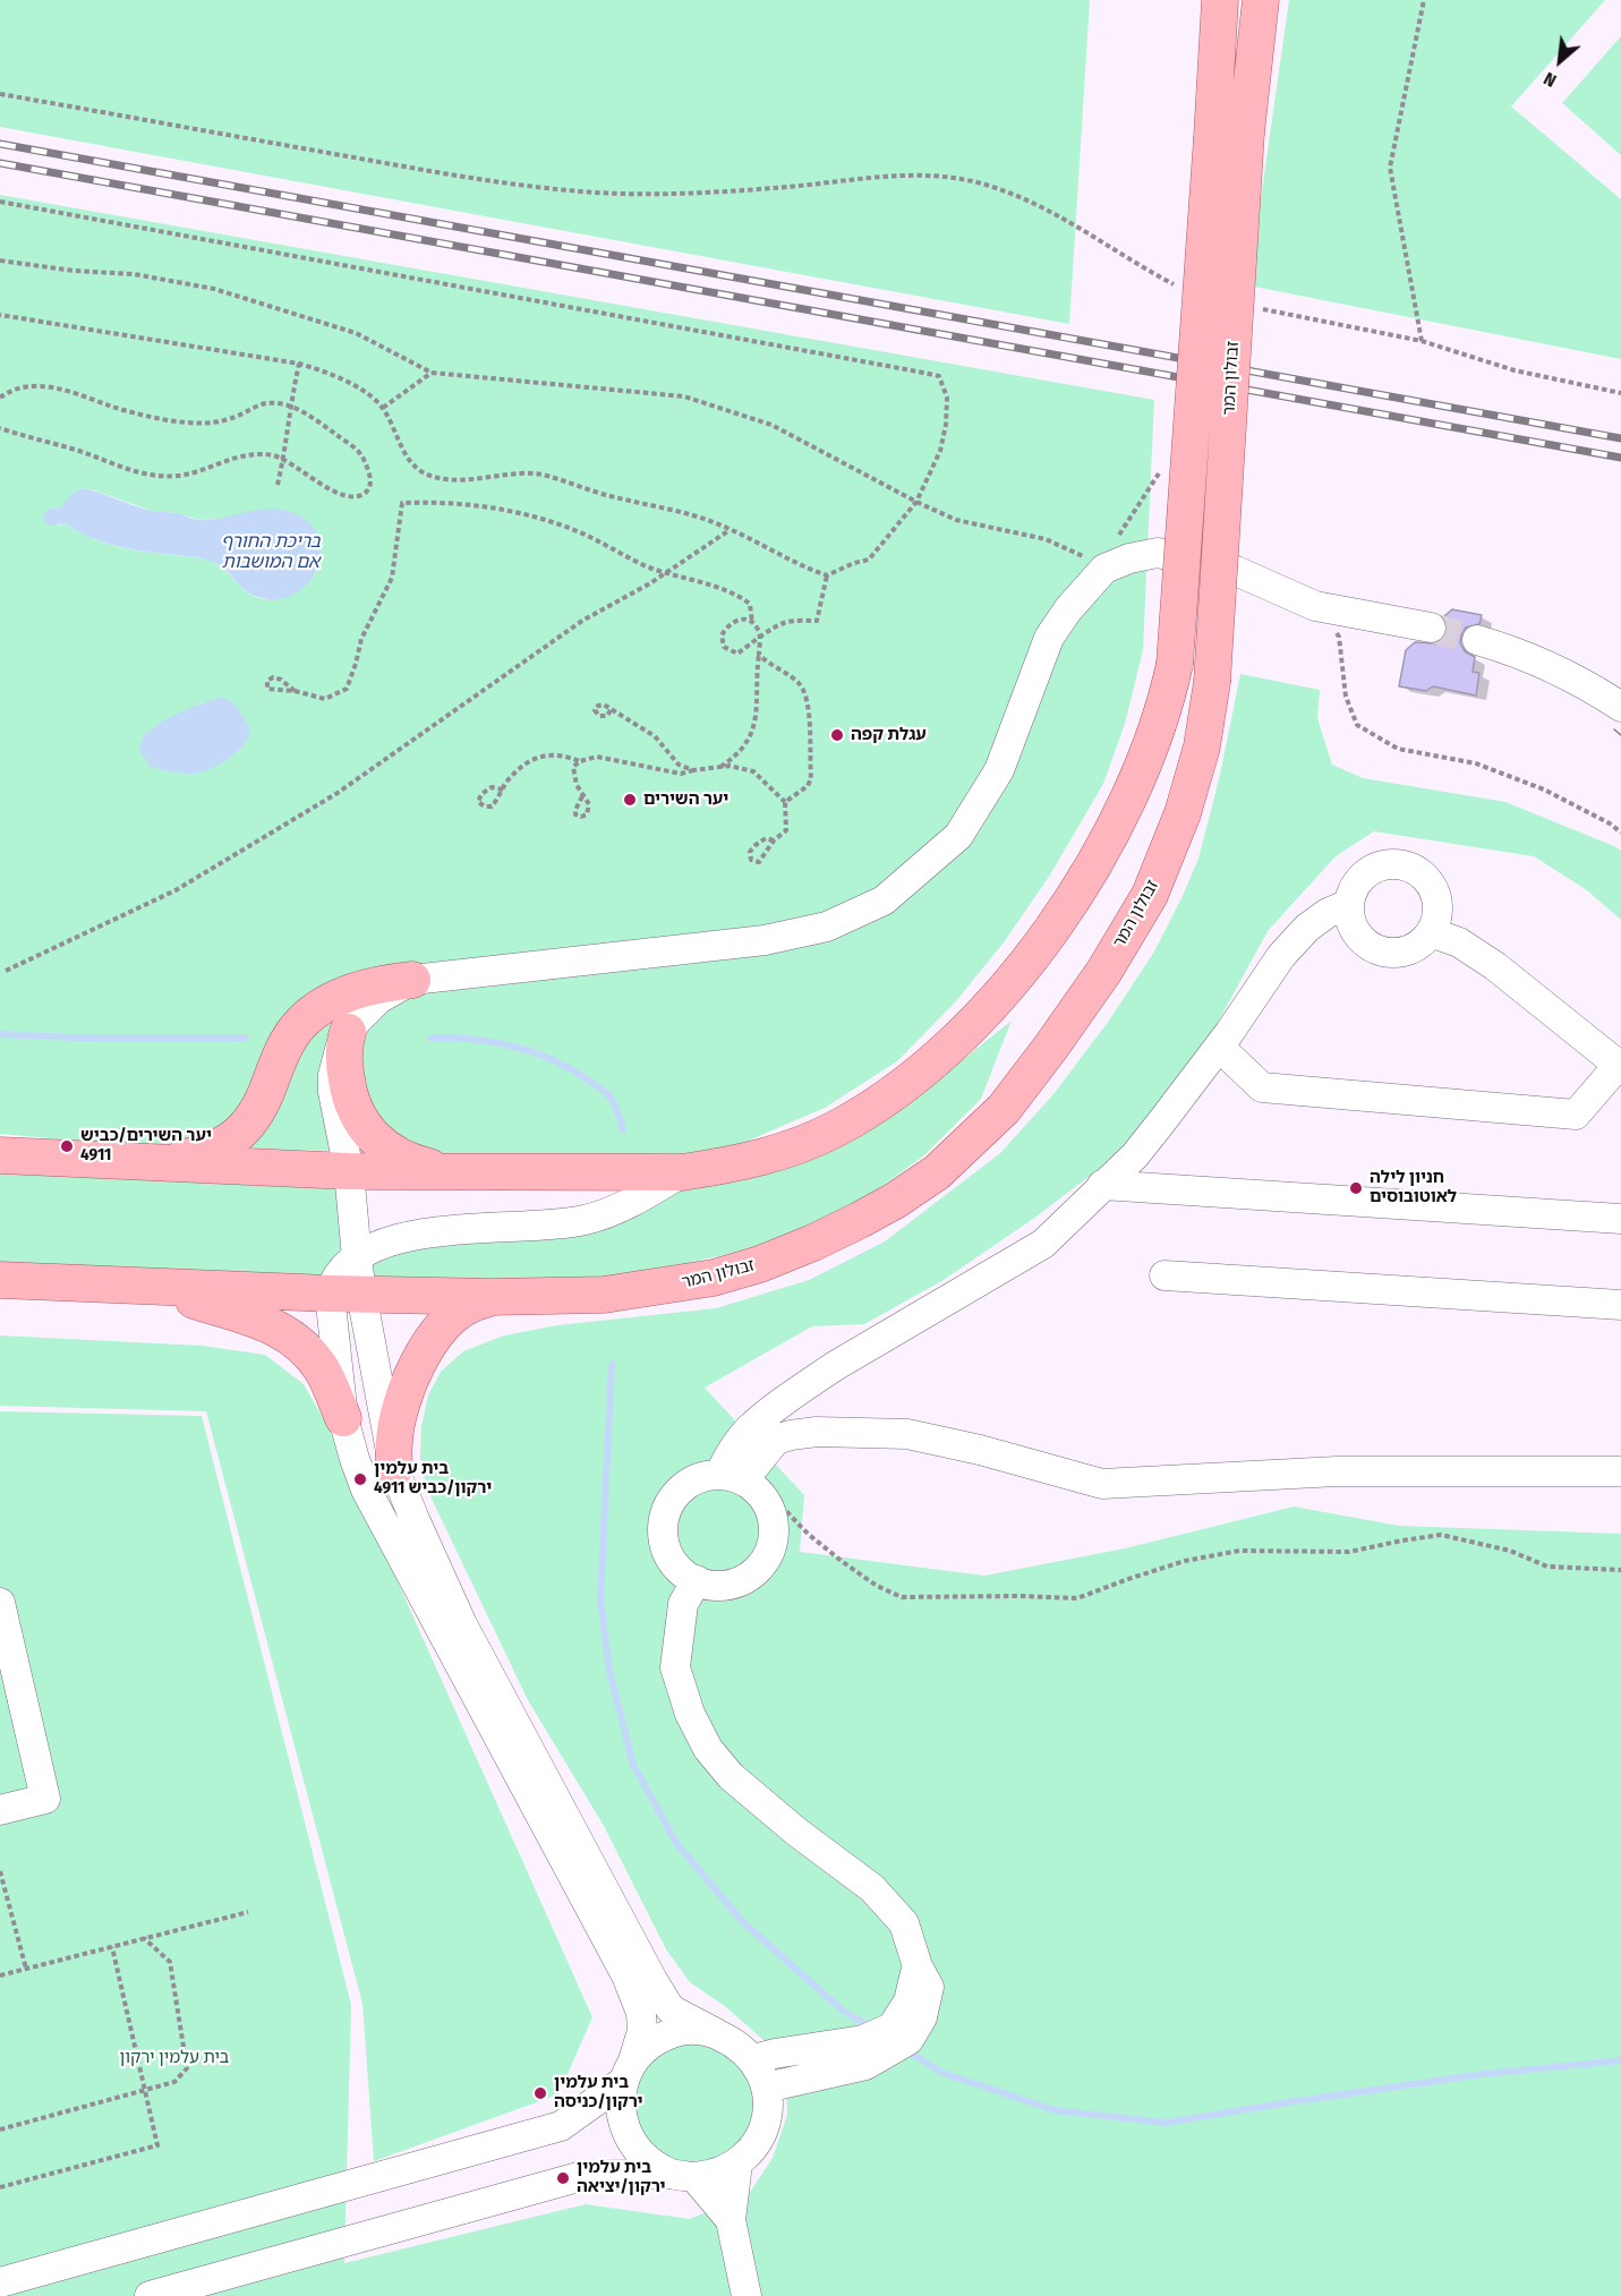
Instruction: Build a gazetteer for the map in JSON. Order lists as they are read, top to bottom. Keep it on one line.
{"streets":{"main road":["זבולון המר"]},"water":["בריכת החורף אם המושבות"],"parks":["בית עלמין ירקון"],"places":["עגלת קפה","יער השירים","יער השירים/כביש 4911","חניון לילה לאוטובוסים","בית עלמין ירקון/כביש 4911","בית עלמין ירקון/כניסה","בית עלמין ירקון/יציאה"],"north":"bottom left"}
